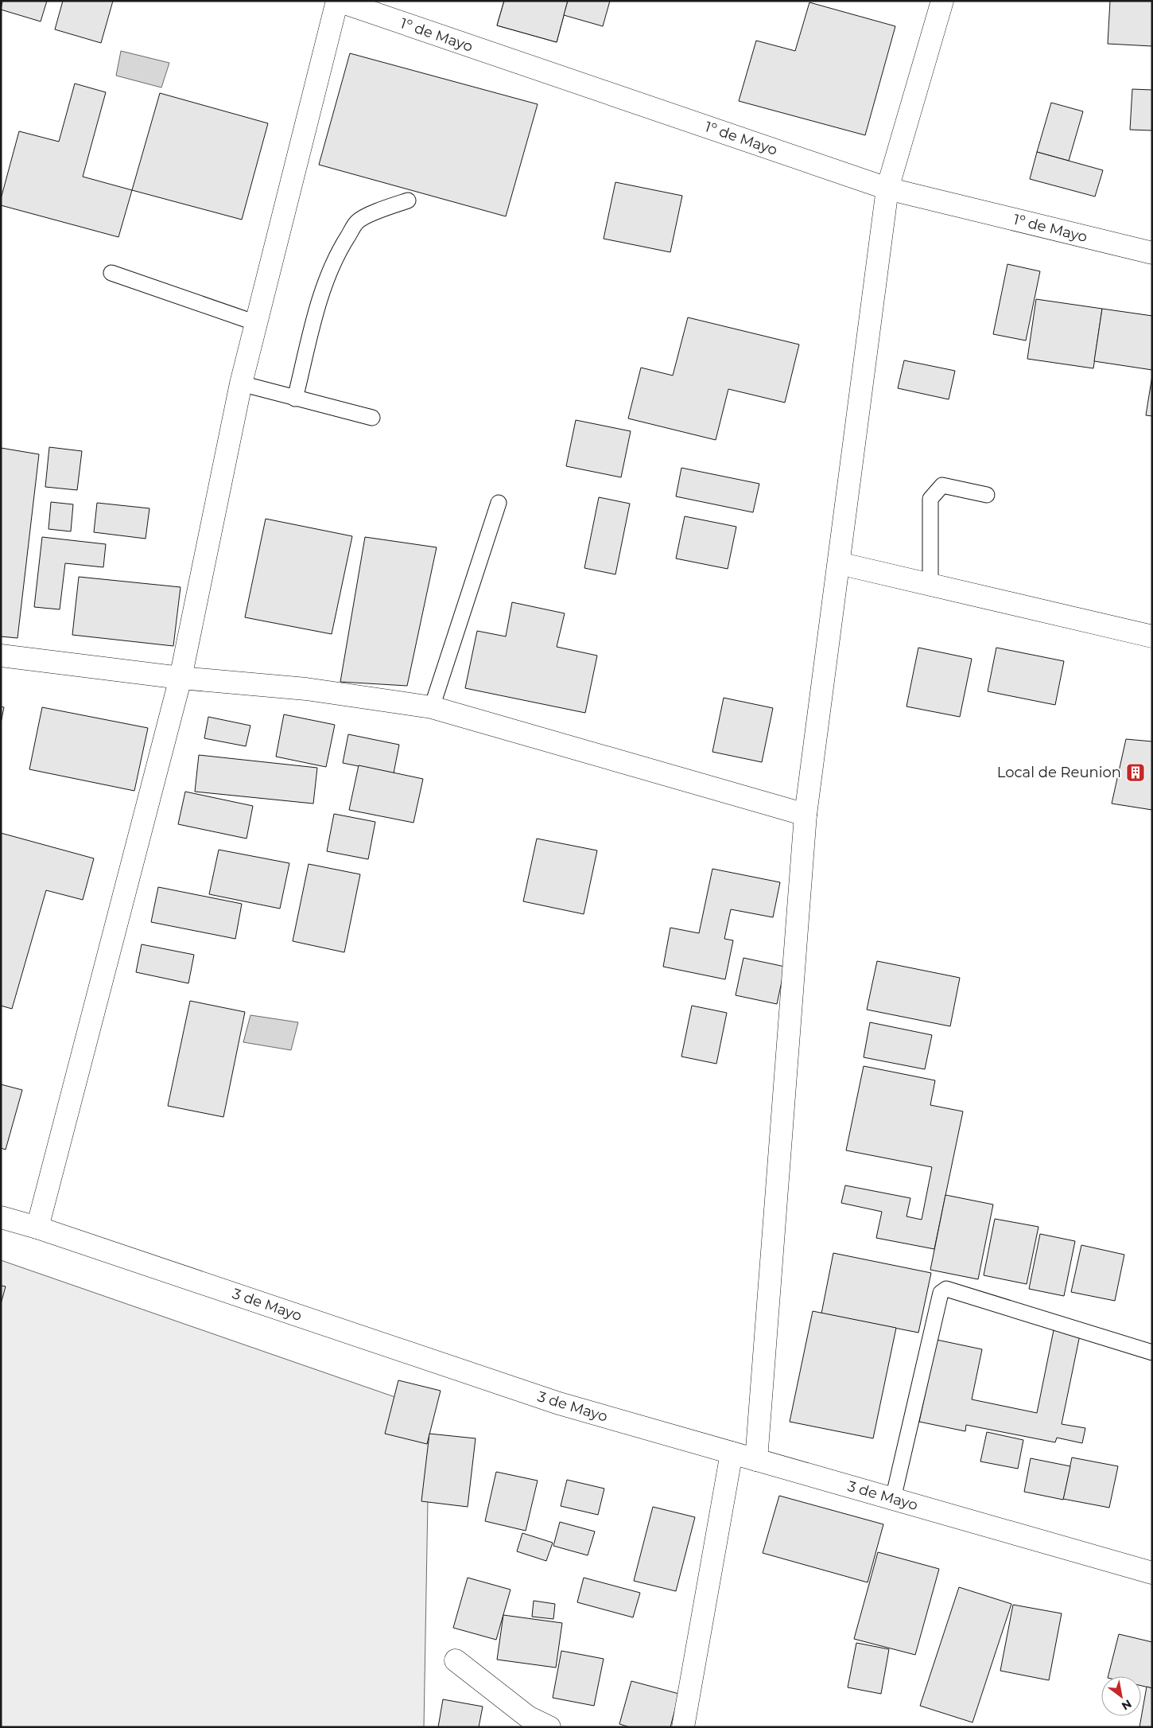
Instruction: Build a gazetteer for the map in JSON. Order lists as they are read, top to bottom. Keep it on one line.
{"streets":{"street":["1º de Mayo","3 de Mayo"]},"places":{"building":["Local de Reunion"]},"north":"bottom right"}
